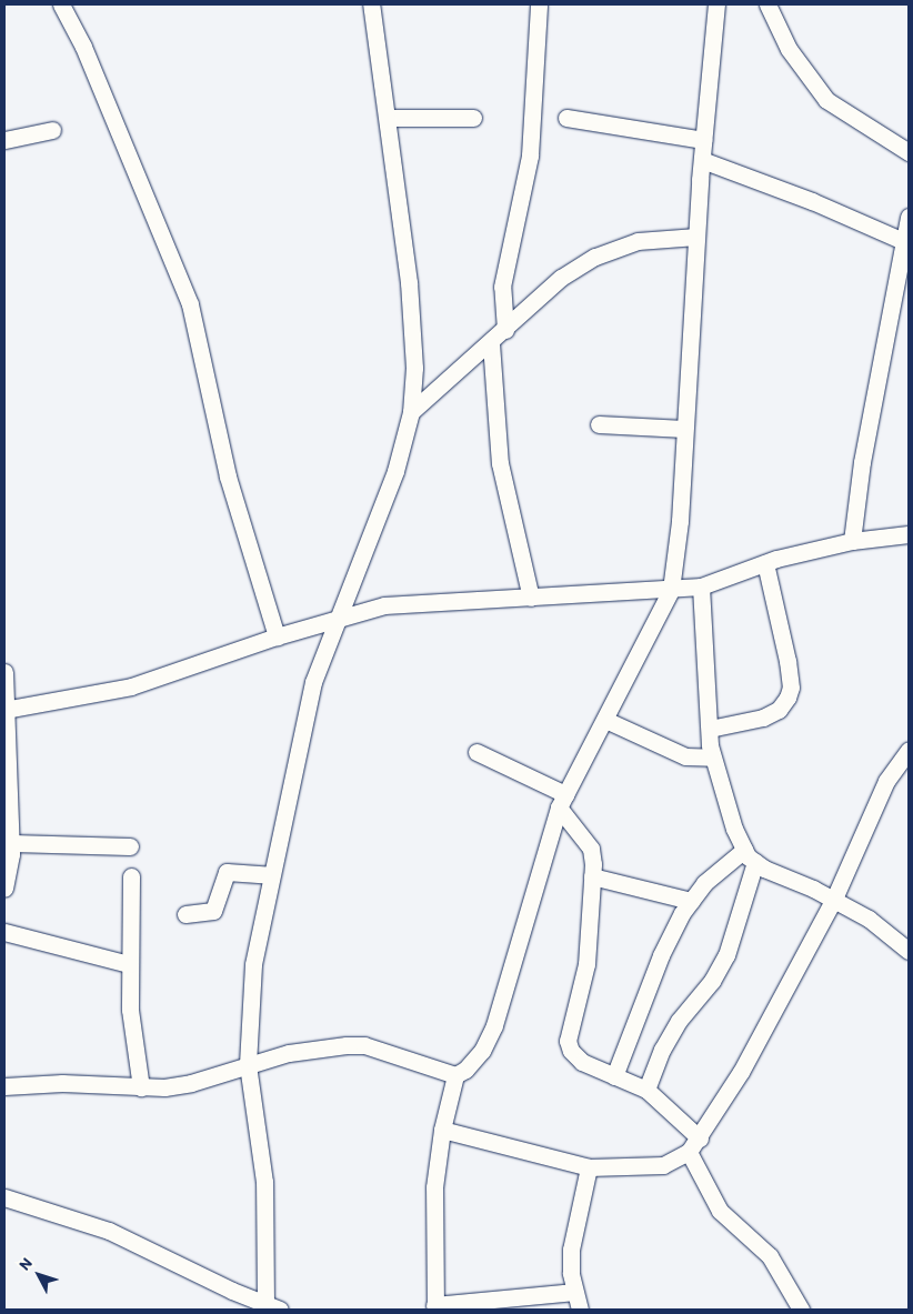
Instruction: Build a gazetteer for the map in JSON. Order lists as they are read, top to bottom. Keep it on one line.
{"north":"top left"}
